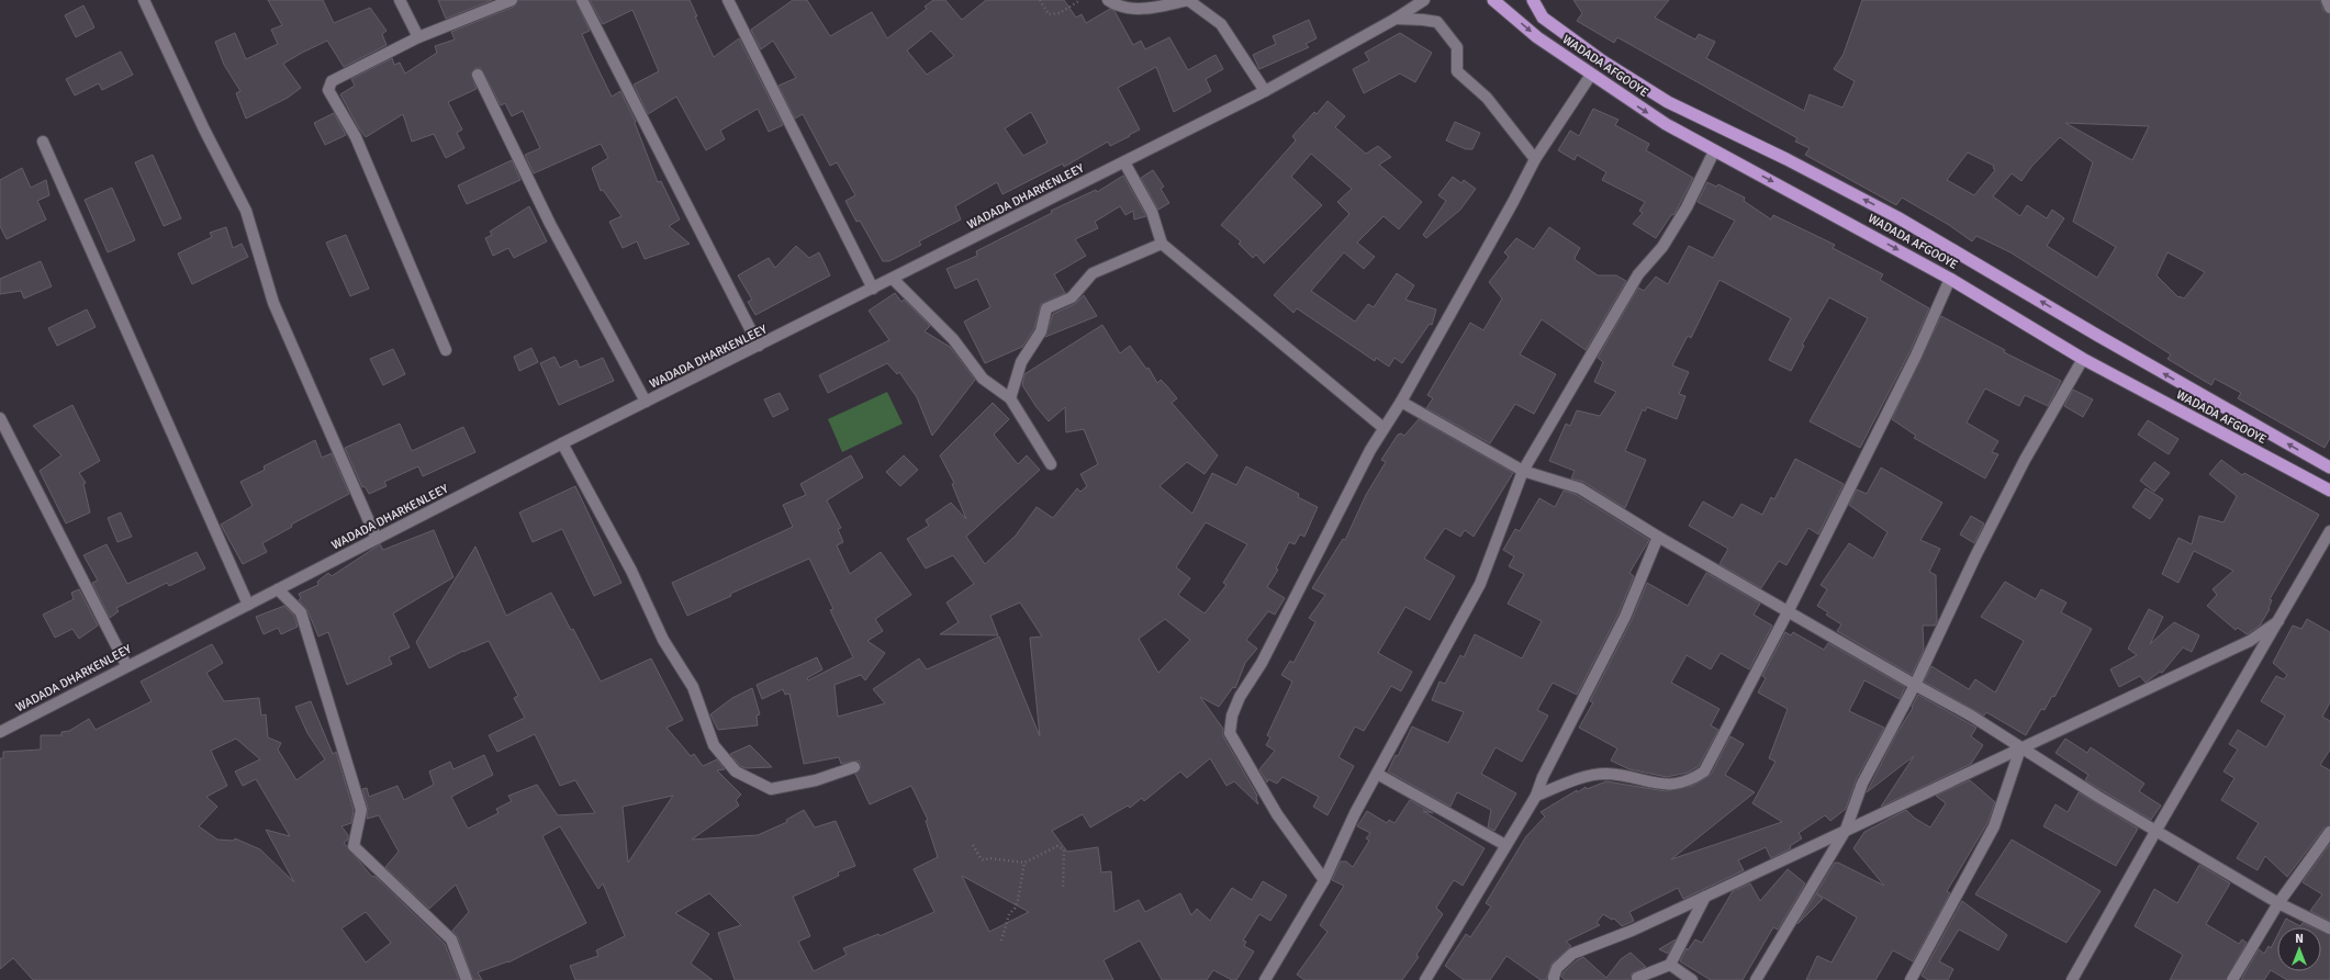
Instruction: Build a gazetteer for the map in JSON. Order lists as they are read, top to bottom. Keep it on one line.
{"streets":{"highway":["WADADA AFGOOYE"],"street":["WADADA DHARKENLEEY"]},"north":"top"}
